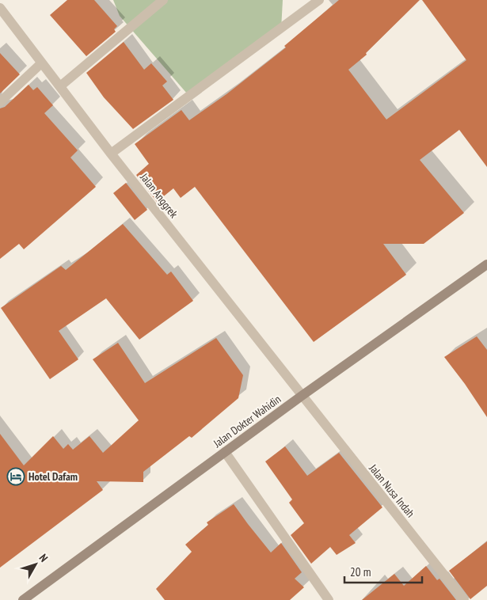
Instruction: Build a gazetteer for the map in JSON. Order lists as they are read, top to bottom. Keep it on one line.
{"streets":{"street":["Jalan Anggrek","Jalan Dokter Wahidin","Jalan Nusa Indah"]},"crossings":[["Jalan Anggrek","Jalan Dokter Wahidin"],["Jalan Anggrek","Jalan Nusa Indah"],["Jalan Dokter Wahidin","Jalan Nusa Indah"]],"places":{"hotel":["Hotel Dafam"]},"scale_bar":"20 m","north":"top right"}
